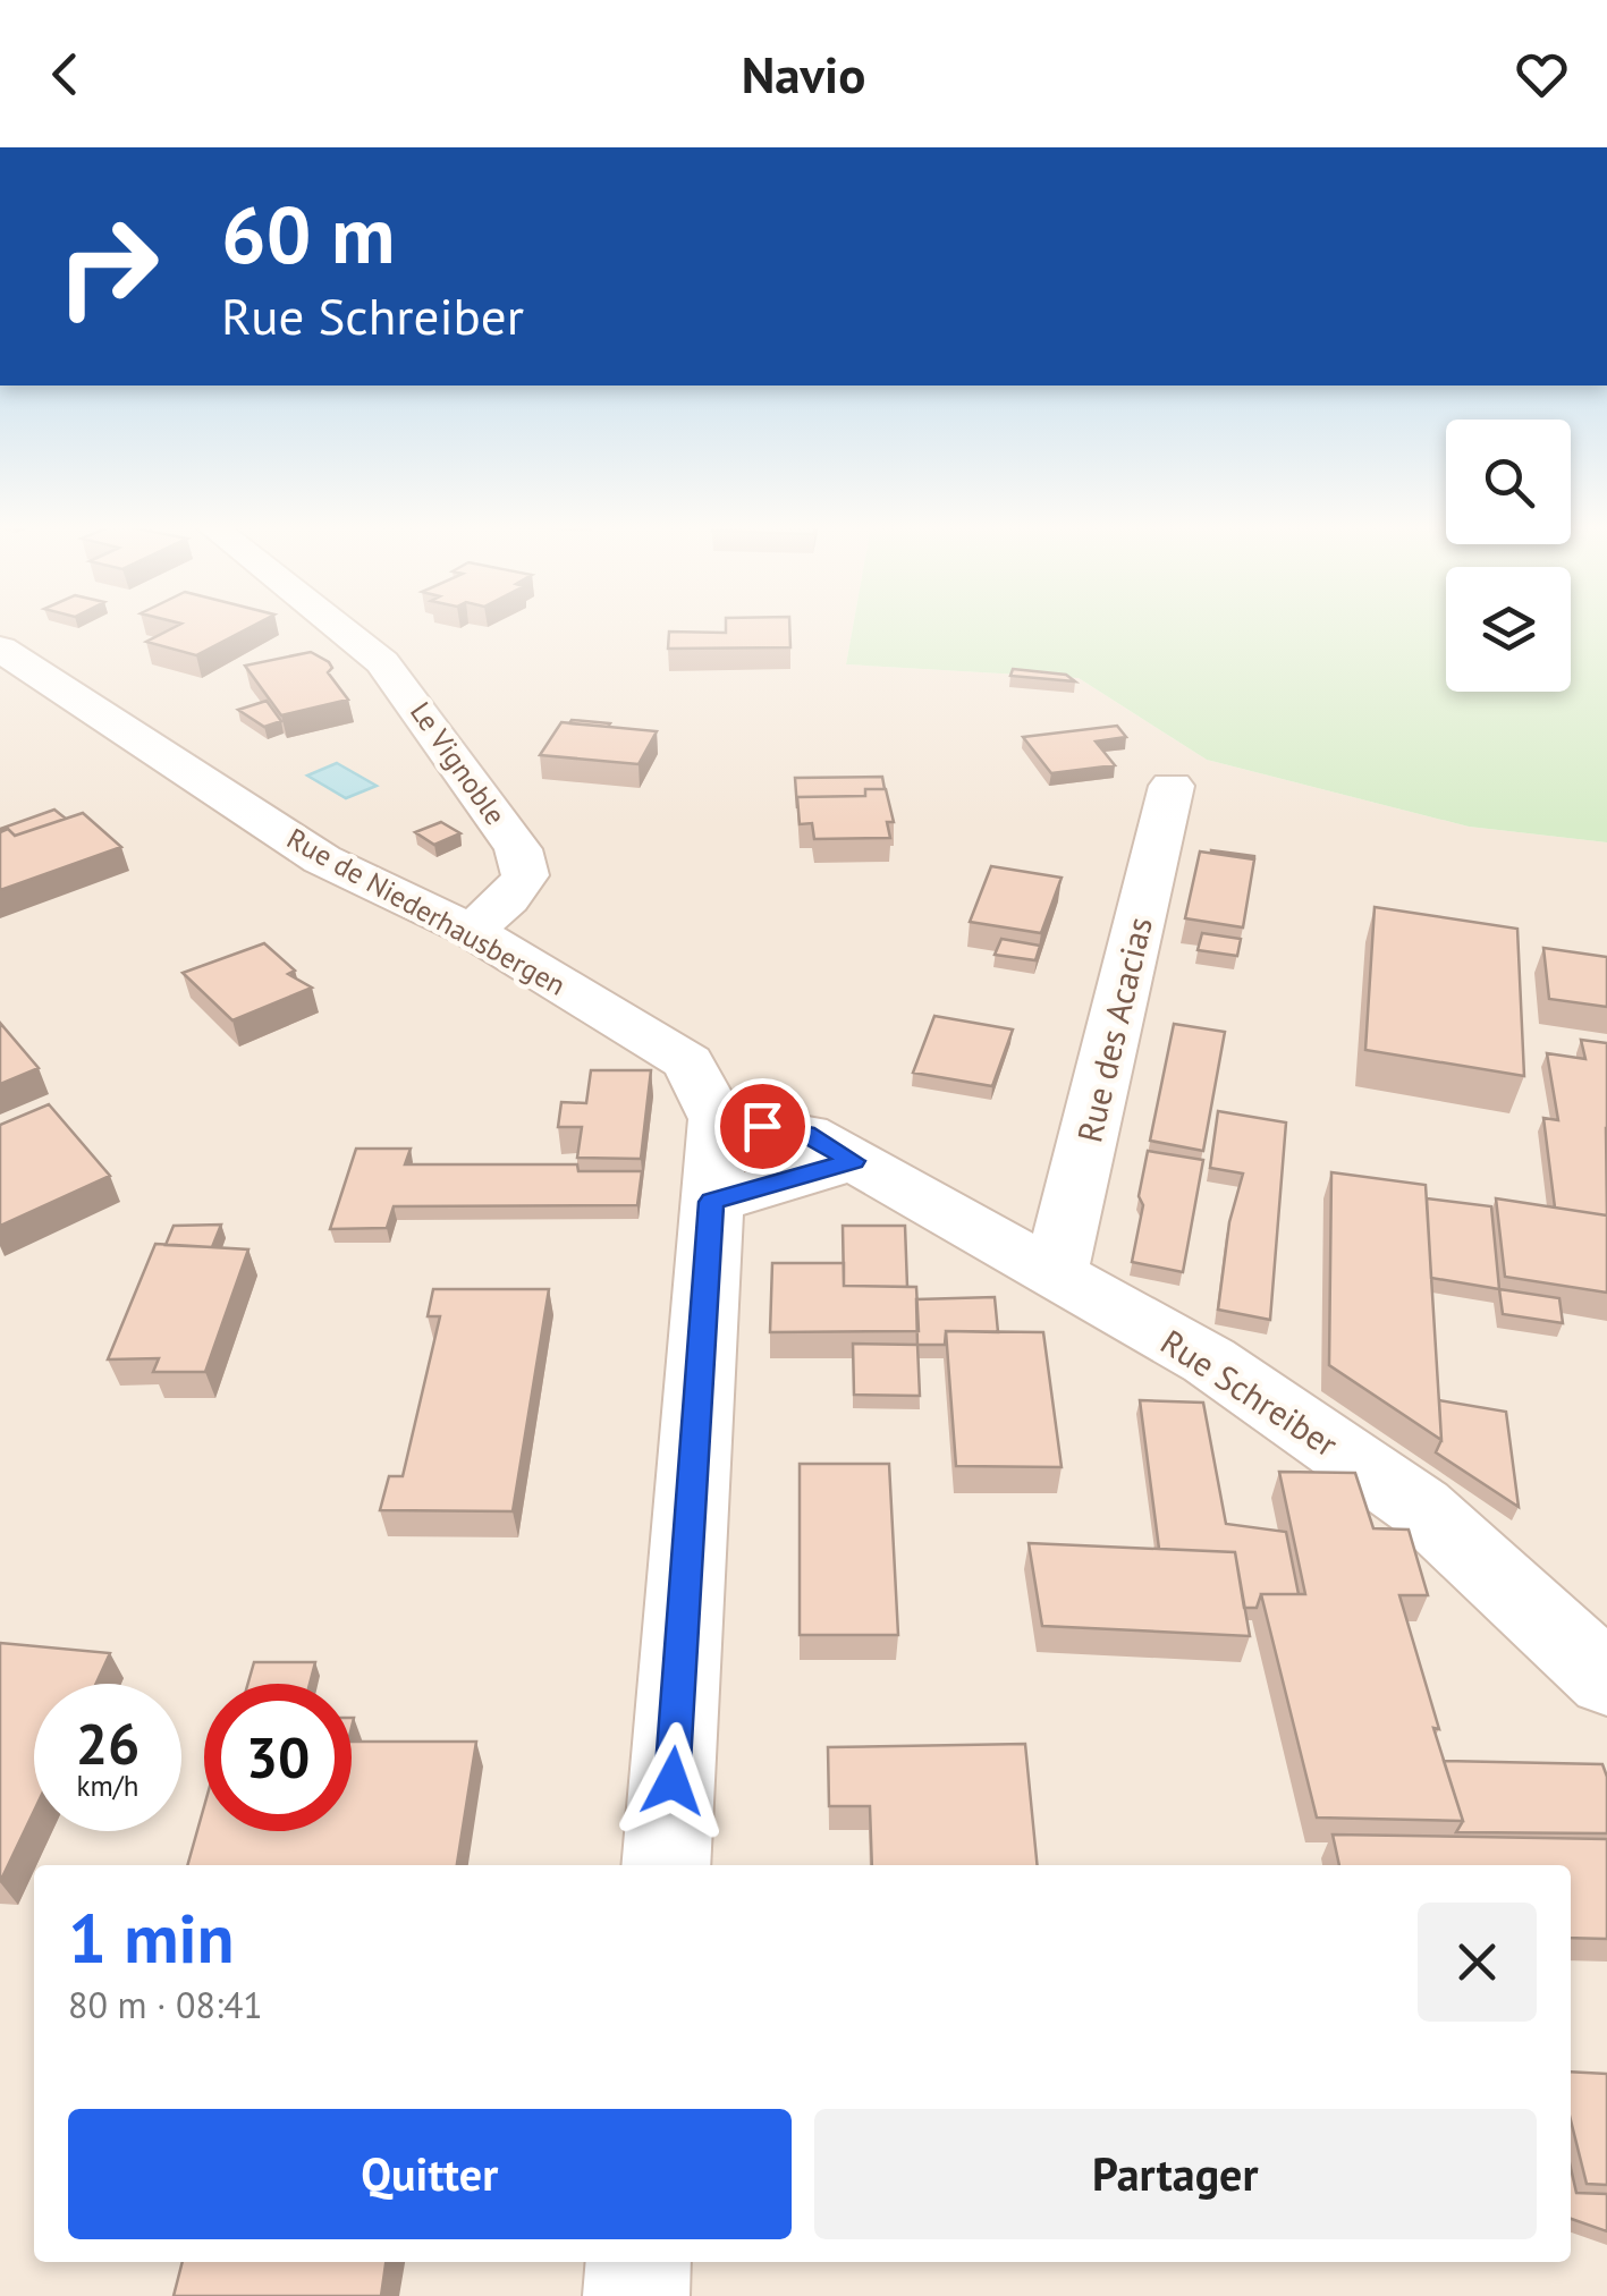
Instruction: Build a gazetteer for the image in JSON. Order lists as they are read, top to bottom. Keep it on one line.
{"streets":{"street":["Le Vignoble","Rue de Niederhausbergen","Rue des Acacias","Rue Schreiber"]},"crossings":[["Le Vignoble","Rue de Niederhausbergen"],["Rue de Niederhausbergen","Rue Schreiber"],["Rue des Acacias","Rue Schreiber"]],"page":{"header":"Navio","turn":["60 m","Rue Schreiber"],"speed":"26 km/h","limit":"30","heading":["1 min","80 m · 08:41"],"buttons":["Quitter","Partager"]}}
